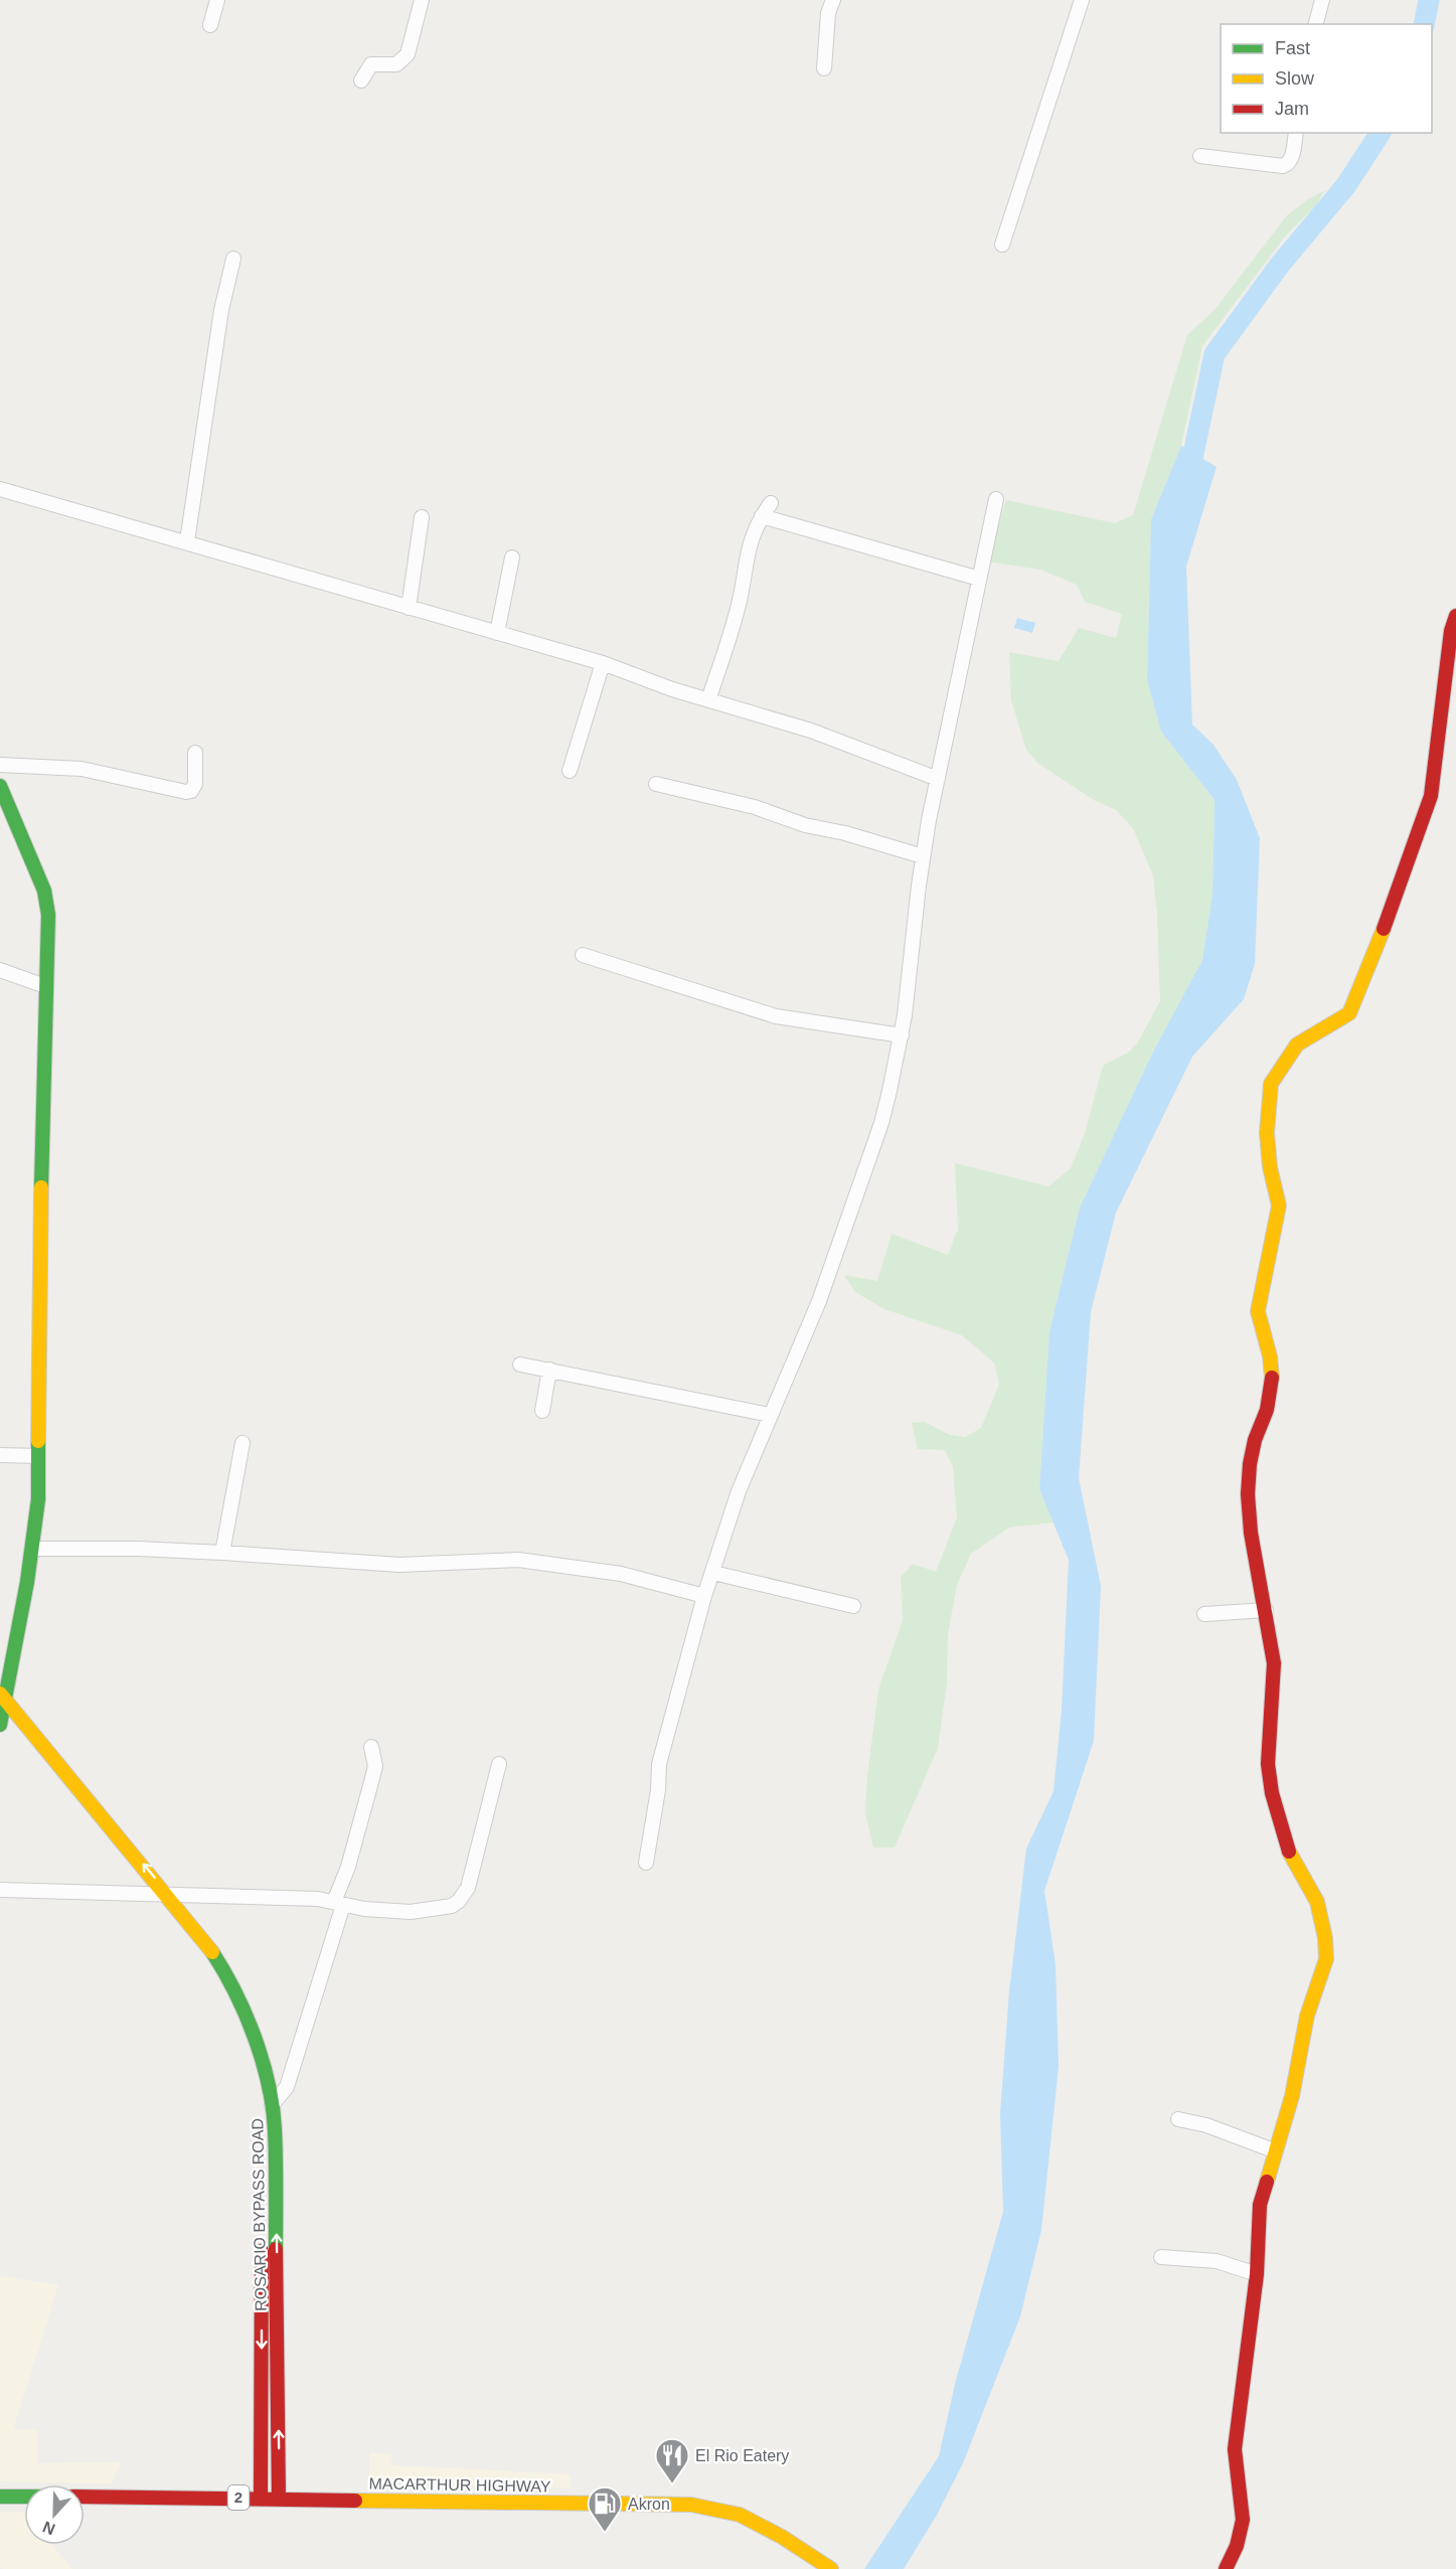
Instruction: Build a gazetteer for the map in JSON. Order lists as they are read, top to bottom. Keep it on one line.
{"streets":{"main road":["ROSARIO BYPASS ROAD","MACARTHUR HIGHWAY","2"]},"crossings":[["ROSARIO BYPASS ROAD","MACARTHUR HIGHWAY"]],"places":{"restaurant":["El Rio Eatery"],"fuel station":["Akron"]},"legend":["Fast","Slow","Jam"],"north":"bottom"}
